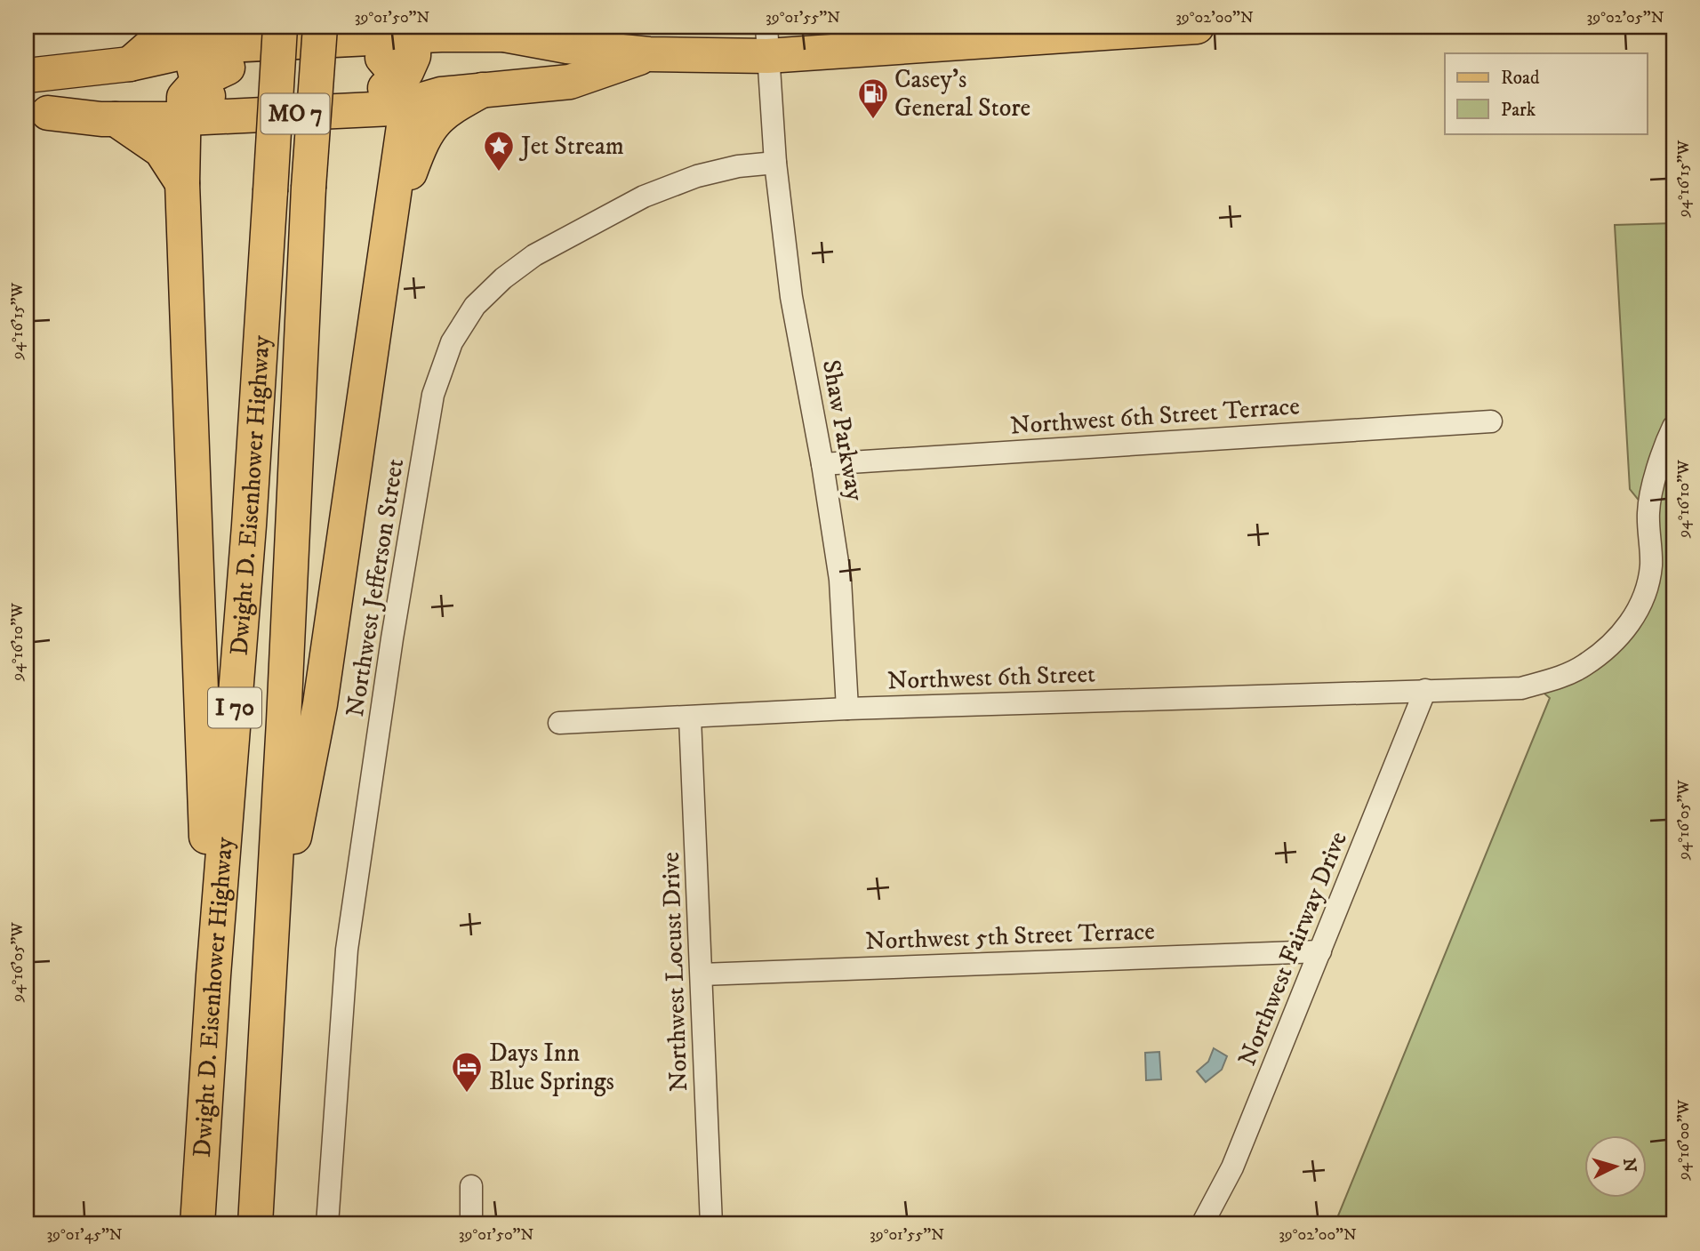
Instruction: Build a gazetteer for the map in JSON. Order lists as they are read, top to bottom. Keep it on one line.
{"streets":{"main road":["MO 7","Dwight D. Eisenhower Highway","I 70"],"street":["Northwest 6th Street Terrace","Shaw Parkway","Northwest Jefferson Street","Northwest 6th Street","Northwest 5th Street Terrace","Northwest Fairway Drive","Northwest Locust Drive"]},"crossings":[["MO 7","Shaw Parkway"],["Northwest 6th Street Terrace","Shaw Parkway"],["Shaw Parkway","Northwest Jefferson Street"],["Shaw Parkway","Northwest 6th Street"],["Northwest 6th Street","Northwest Fairway Drive"],["Northwest 6th Street","Northwest Locust Drive"],["Northwest 5th Street Terrace","Northwest Fairway Drive"],["Northwest 5th Street Terrace","Northwest Locust Drive"]],"places":{"fuel station":["Casey's General Store"],"place":["Jet Stream"],"hotel":["Days Inn Blue Springs"]},"legend":["Road","Park"],"north":"right","coordinates":["39°01'50\"N","39°01'55\"N","39°02'00\"N","39°02'05\"N","94°16'15\"W","94°16'10\"W","94°16'05\"W","94°16'00\"W","39°01'45\"N"]}
